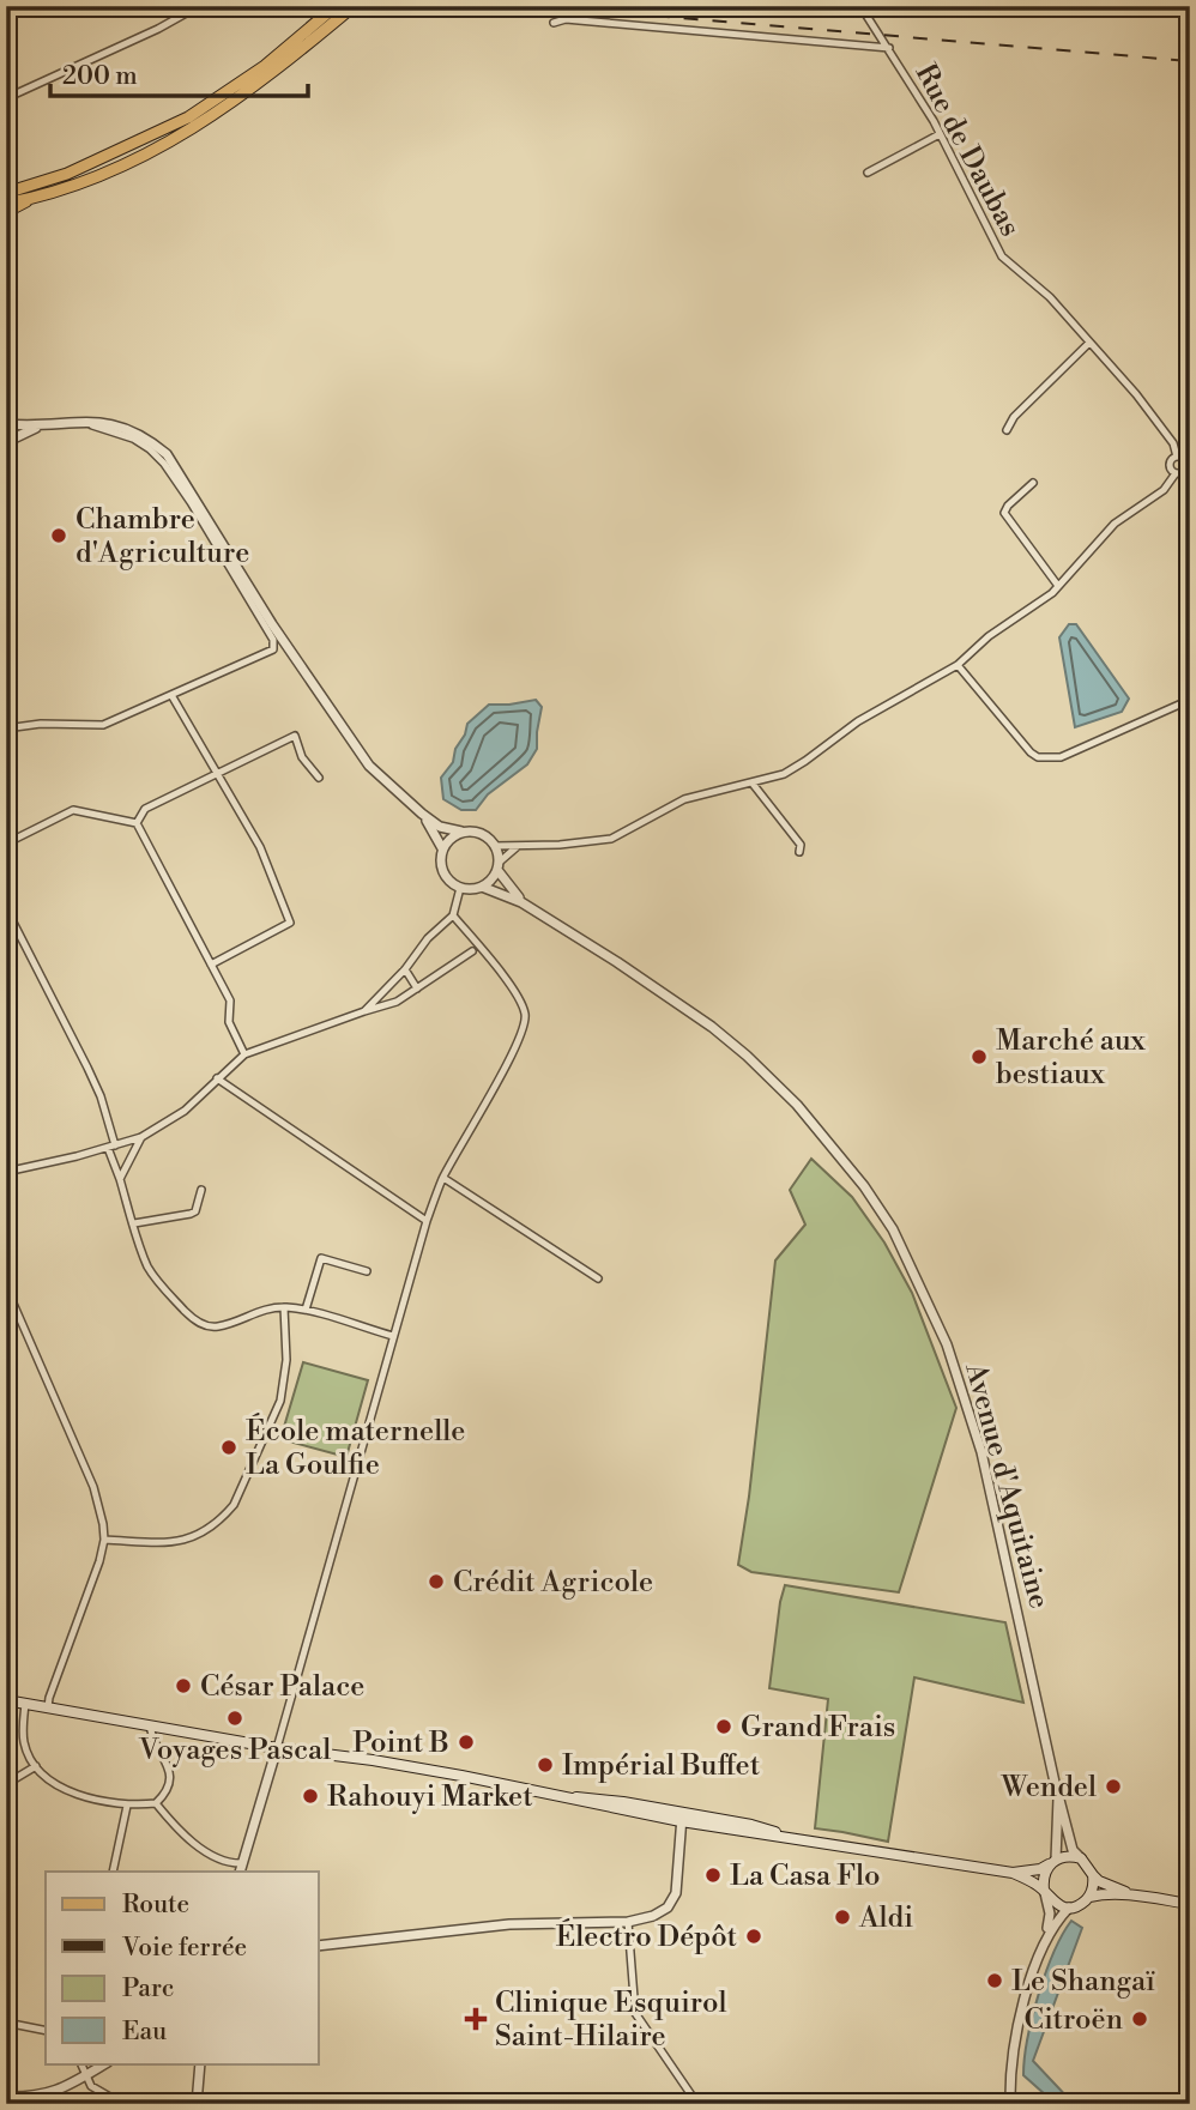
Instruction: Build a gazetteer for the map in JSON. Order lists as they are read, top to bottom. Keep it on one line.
{"streets":{"street":["Rue de Daubas","Avenue d'Aquitaine"]},"places":{"other":["Chambre d'Agriculture","Marché aux bestiaux","École maternelle La Goulfie","Crédit Agricole","César Palace","Voyages Pascal","Grand Frais","Point B","Impérial Buffet","Wendel","Rahouyi Market","La Casa Flo","Aldi","Électro Dépôt","Le Shangaï","Citroën"],"health":["Clinique Esquirol Saint-Hilaire"]},"legend":["Route","Voie ferrée","Parc","Eau"],"scale_bar":"200 m"}
